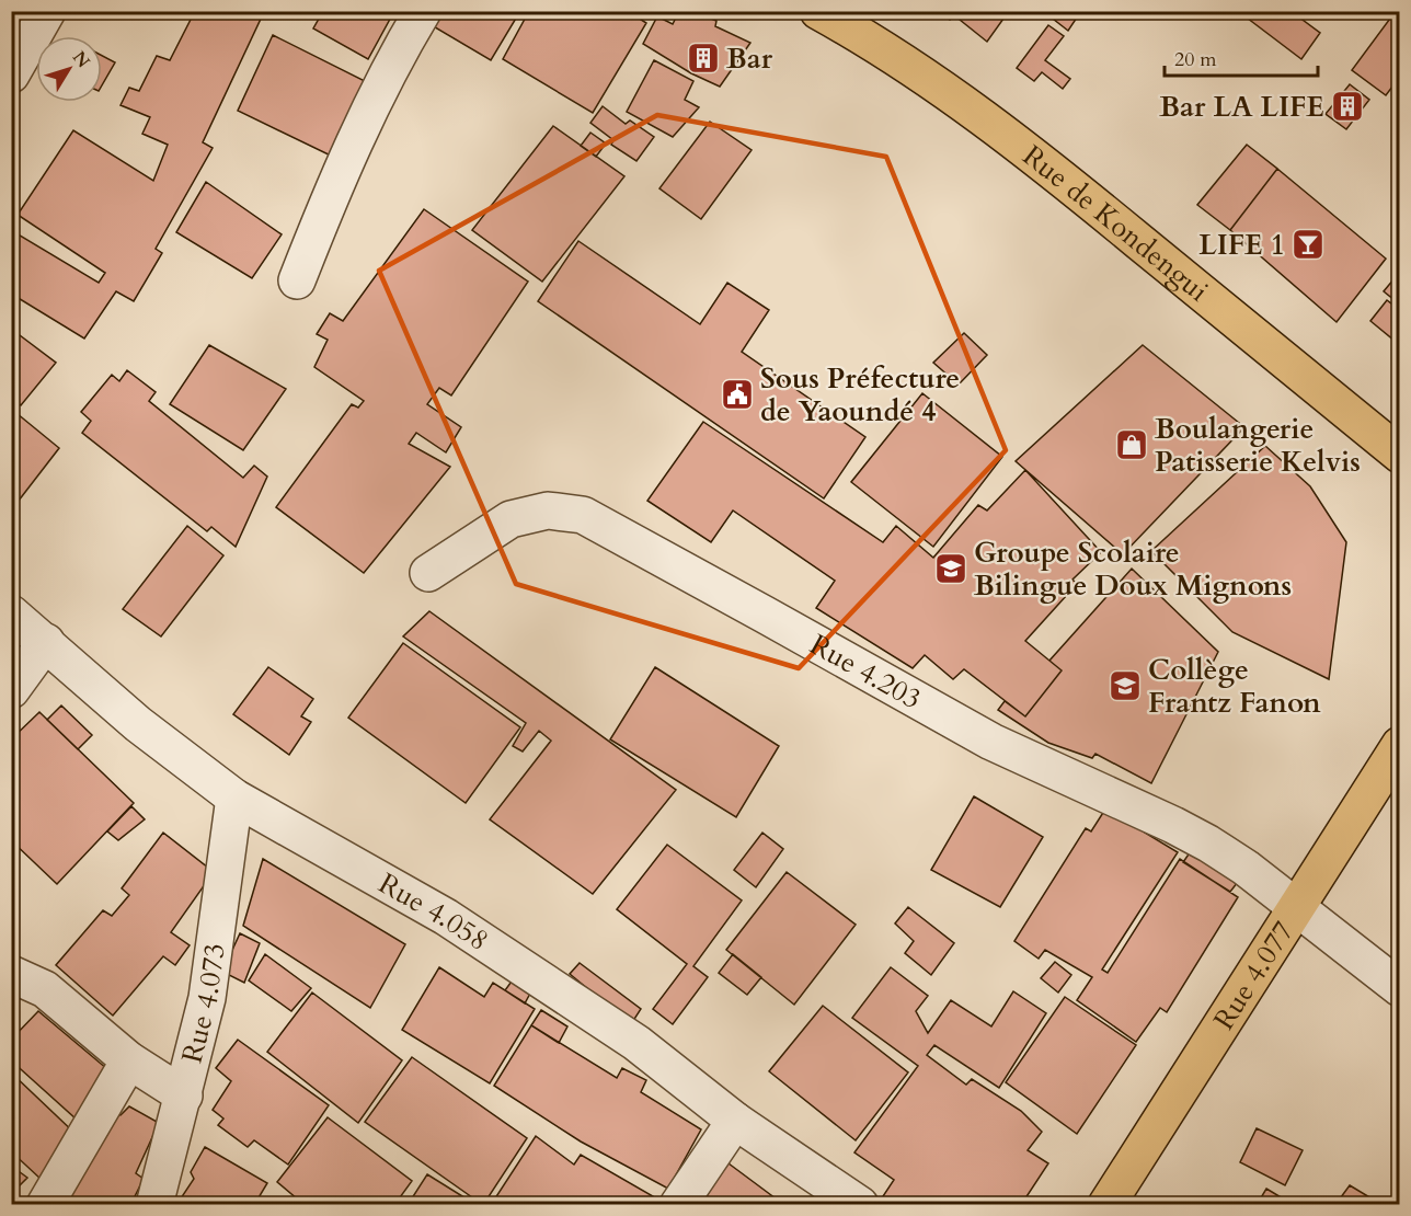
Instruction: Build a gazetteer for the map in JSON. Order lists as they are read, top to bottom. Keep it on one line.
{"streets":{"main road":["Rue de Kondengui","Rue 4.077"],"street":["Rue 4.203","Rue 4.058","Rue 4.073"]},"crossings":[["Rue 4.203","Rue 4.077"],["Rue 4.058","Rue 4.073"]],"places":{"building":["Bar","Bar LA LIFE"],"bar":["LIFE 1"],"public building":["Sous Préfecture de Yaoundé 4"],"shop":["Boulangerie Patisserie Kelvis"],"school or university":["Groupe Scolaire Bilingue Doux Mignons","Collège Frantz Fanon"]},"scale_bar":"20 m","north":"top right"}
